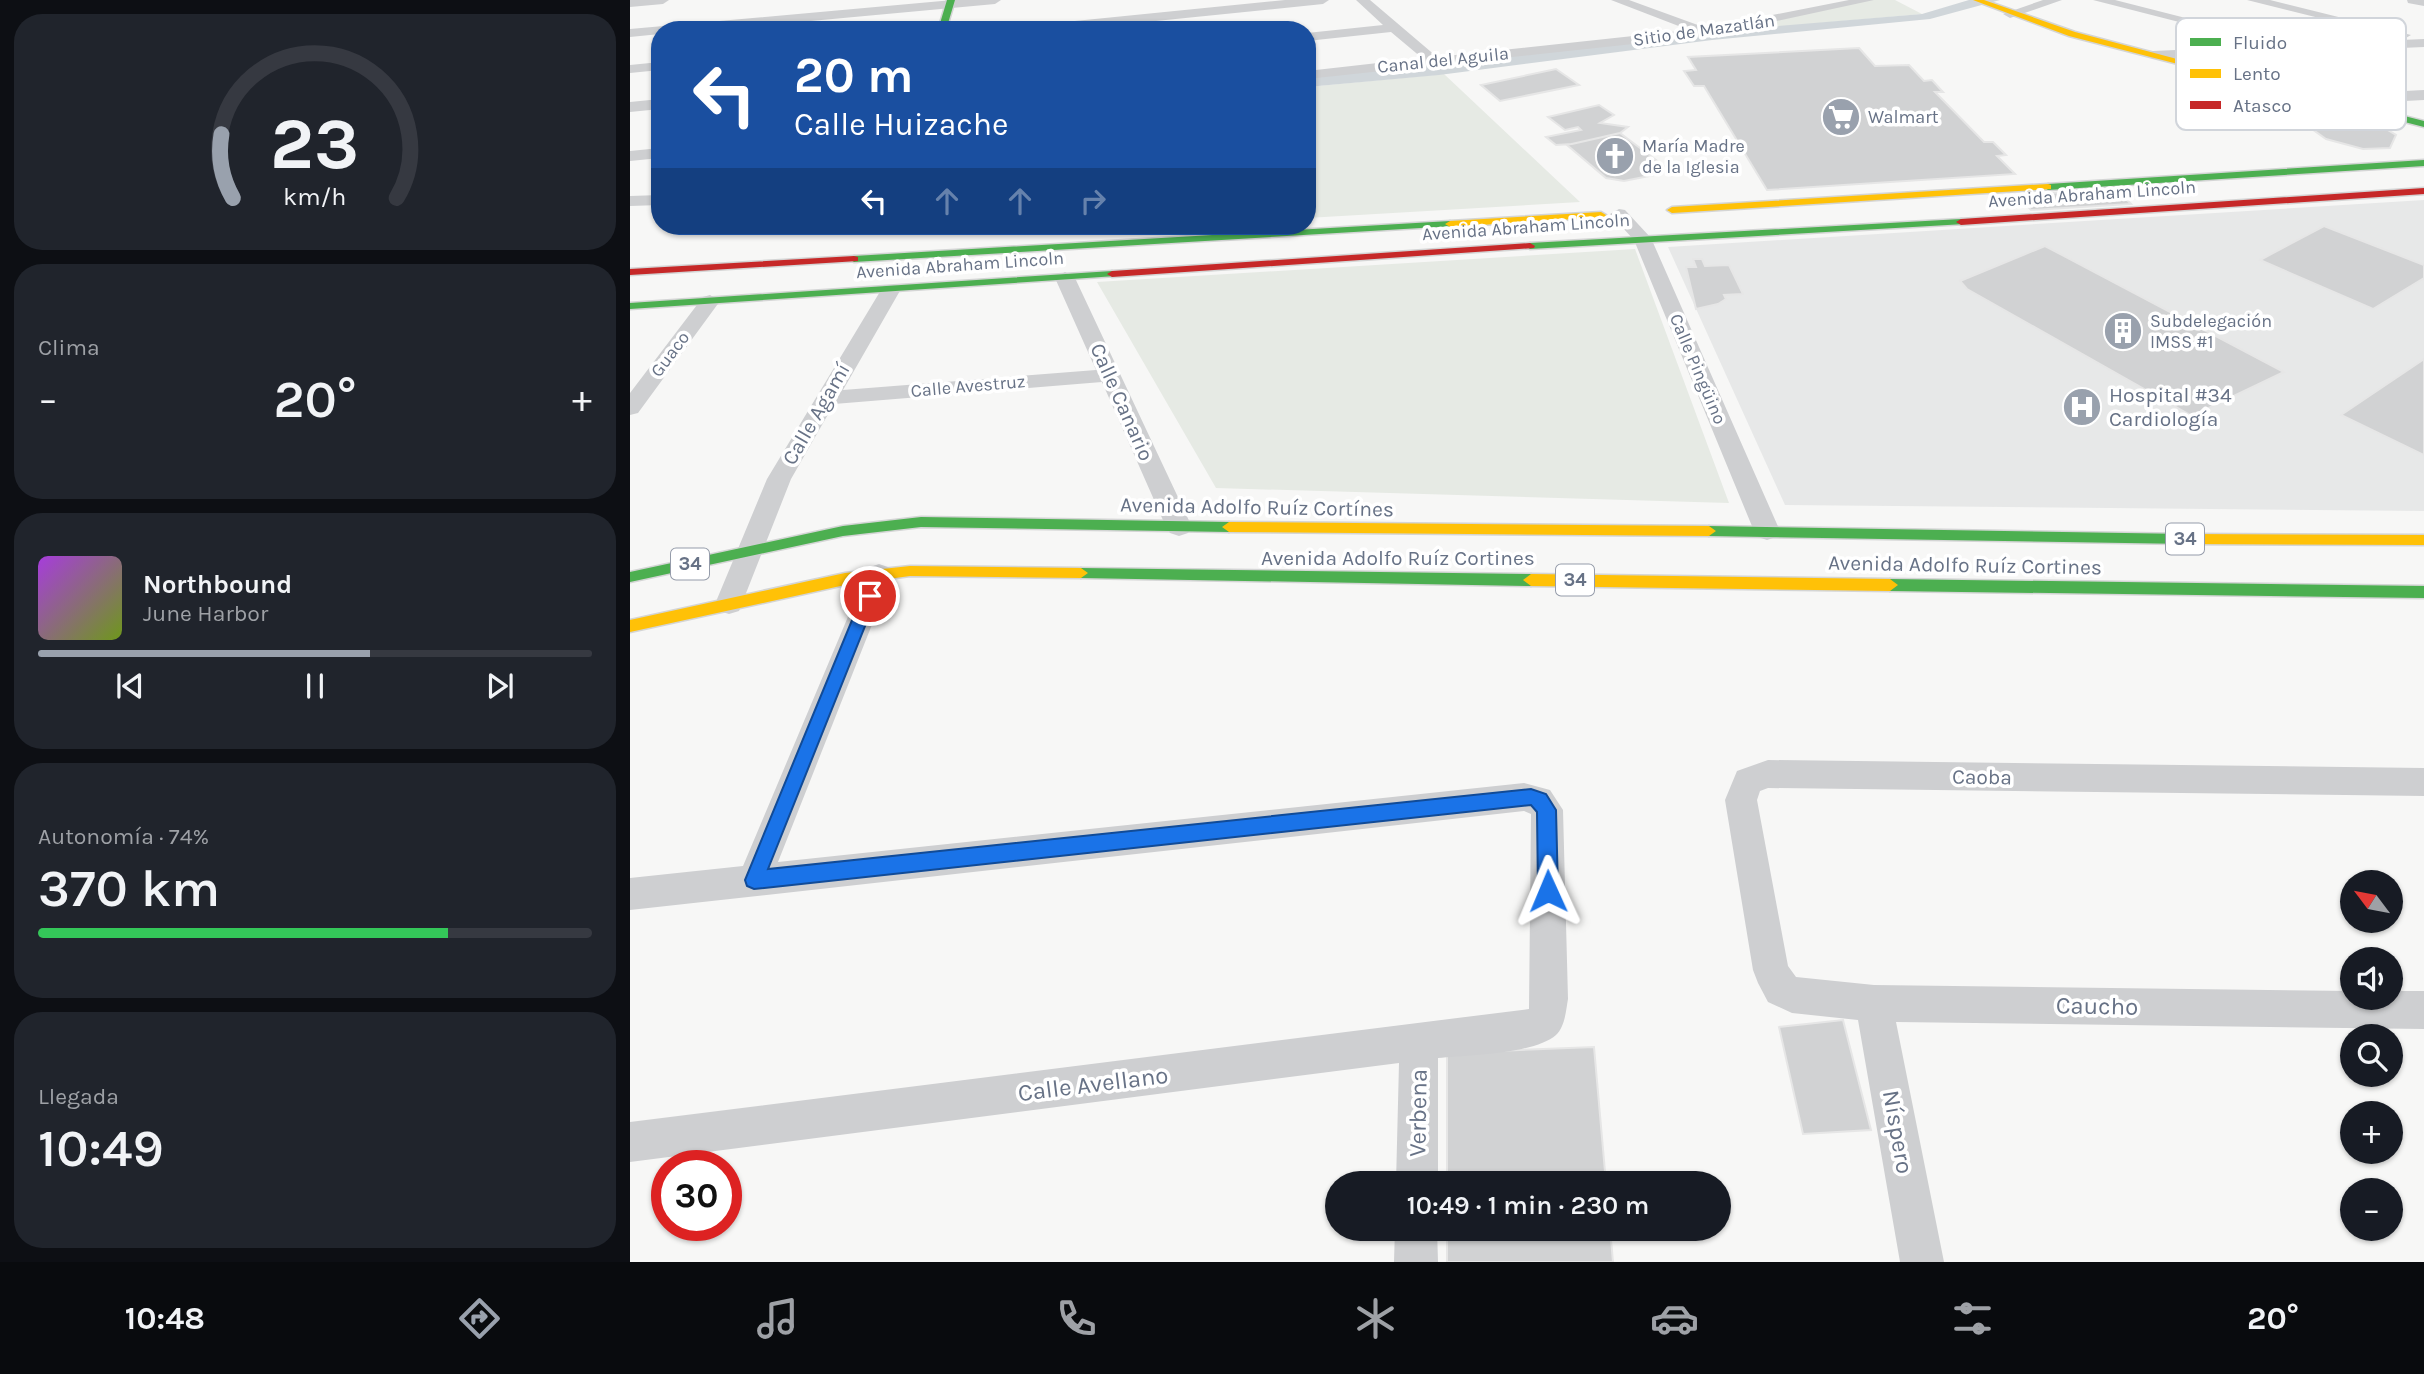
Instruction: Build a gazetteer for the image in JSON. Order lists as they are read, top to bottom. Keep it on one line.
{"streets":{"main road":["Avenida Abraham Lincoln","Calle Agamí","Avenida Adolfo Ruíz Cortínes","34","Avenida Adolfo Ruíz Cortines"],"street":["Sitio de Mazatlán","Canal del Aguila","Guaco","Calle Pingüino","Calle Avestruz","Calle Canario","Caoba","Caucho","Calle Avellano","Verbena","Níspero"]},"crossings":[["Sitio de Mazatlán","Canal del Aguila"],["Avenida Abraham Lincoln","Guaco"],["Avenida Abraham Lincoln","Calle Pingüino"],["Avenida Abraham Lincoln","Calle Canario"],["Avenida Abraham Lincoln","Calle Agamí"],["Calle Pingüino","Avenida Adolfo Ruíz Cortínes"],["Calle Pingüino","Avenida Adolfo Ruíz Cortines"],["Calle Avestruz","Calle Canario"],["Calle Avestruz","Calle Agamí"],["Calle Canario","Avenida Adolfo Ruíz Cortínes"],["Calle Agamí","Avenida Adolfo Ruíz Cortínes"],["Calle Agamí","34"],["Calle Agamí","Avenida Adolfo Ruíz Cortines"],["Avenida Adolfo Ruíz Cortínes","34"],["Avenida Adolfo Ruíz Cortínes","Avenida Adolfo Ruíz Cortines"],["Caoba","Caucho"],["Caucho","Níspero"],["Calle Avellano","Verbena"]],"places":{"supermarket":["Walmart"],"church":["María Madre de la Iglesia"],"building":["Subdelegación IMSS #1"],"hospital":["Hospital #34 Cardiología"]},"legend":["Fluido","Lento","Atasco"],"north":"top left","page":{"turn":["20 m","Calle Huizache"],"tile":["Clima",["Autonomía · 74%","370 km"],["Llegada","10:49"]],"heat":["−","20°","+"],"song":["Northbound","June Harbor"],"map_buttons":["+","−"],"limit":"30","trip":"10:49 · 1 min · 230 m","tabs":["10:48","20°"],"gauge":["23","km/h"]}}
